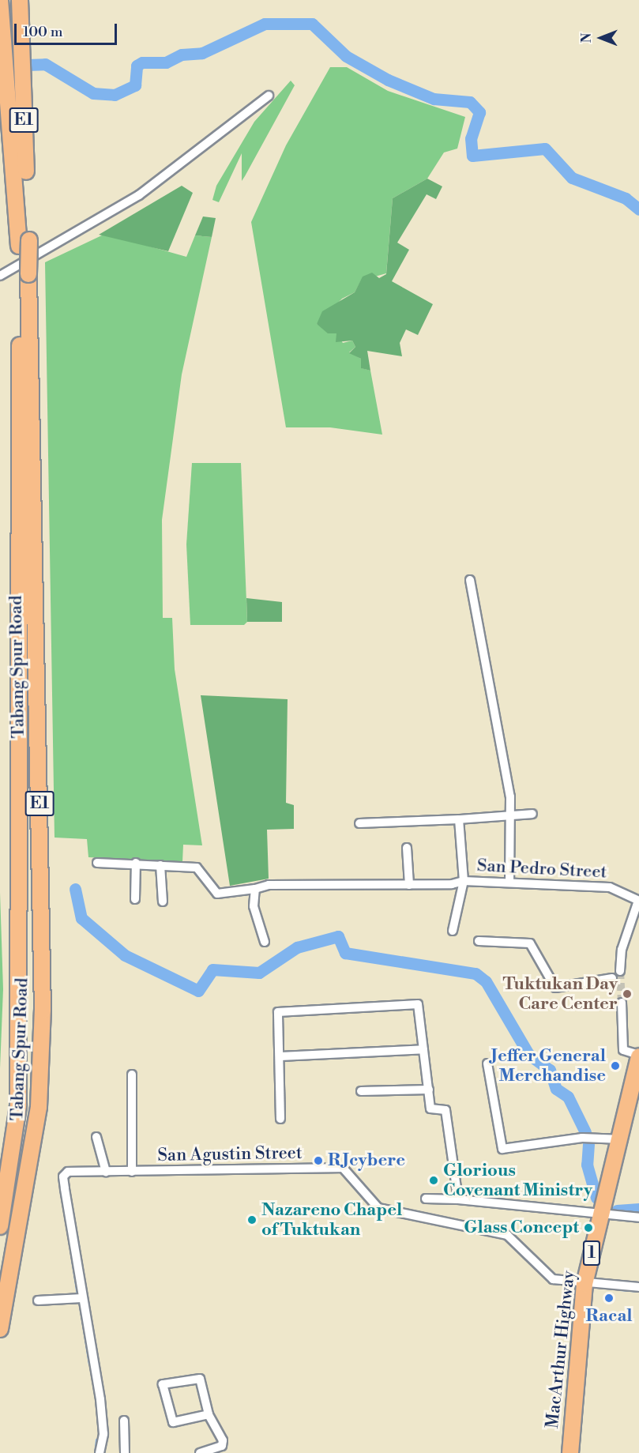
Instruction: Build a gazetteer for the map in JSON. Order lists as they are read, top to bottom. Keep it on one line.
{"streets":{"highway":["E1","Tabang Spur Road","1","MacArthur Highway"],"street":["San Pedro Street","San Agustin Street"]},"crossings":[["San Agustin Street","MacArthur Highway"]],"places":["Tuktukan Day Care Center","Jeffer General Merchandise","RJcybere","Glorious Covenant Ministry","Nazareno Chapel of Tuktukan","Glass Concept","Racal"],"scale_bar":"100 m","north":"left"}
